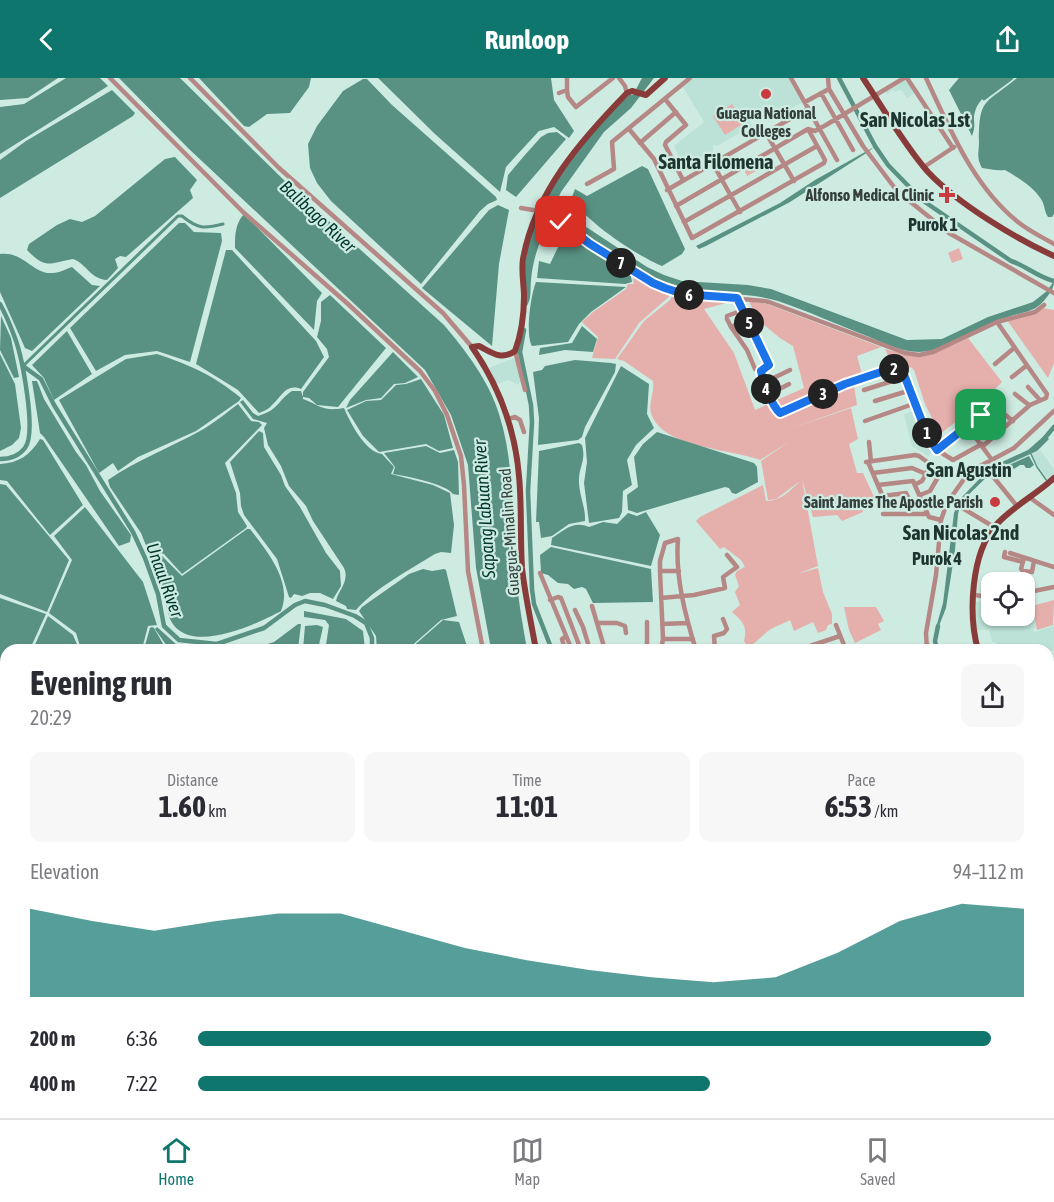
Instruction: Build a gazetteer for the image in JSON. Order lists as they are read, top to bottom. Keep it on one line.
{"streets":{"main road":["Guagua-Minalin Road"]},"districts":["San Nicolas 1st","Santa Filomena","Purok 1","San Agustin","San Nicolas 2nd","Purok 4"],"water":["Balibago River","Sapang Labuan River","Unaul River"],"places":{"other":["Guagua National Colleges","Saint James The Apostle Parish"],"health":["Alfonso Medical Clinic"]},"page":{"header":"Runloop","pins":["7","6","5","2","4","3","1"],"heading":["Evening run","20:29"],"stats":[["Distance","1.60 km"],["Time","11:01"],["Pace","6:53 /km"]],"chart":["Elevation","94–112 m"],"list":[{"name":"200 m","note":"6:36"},{"name":"400 m","note":"7:22"}],"tabs":["Home","Map","Saved"]}}
